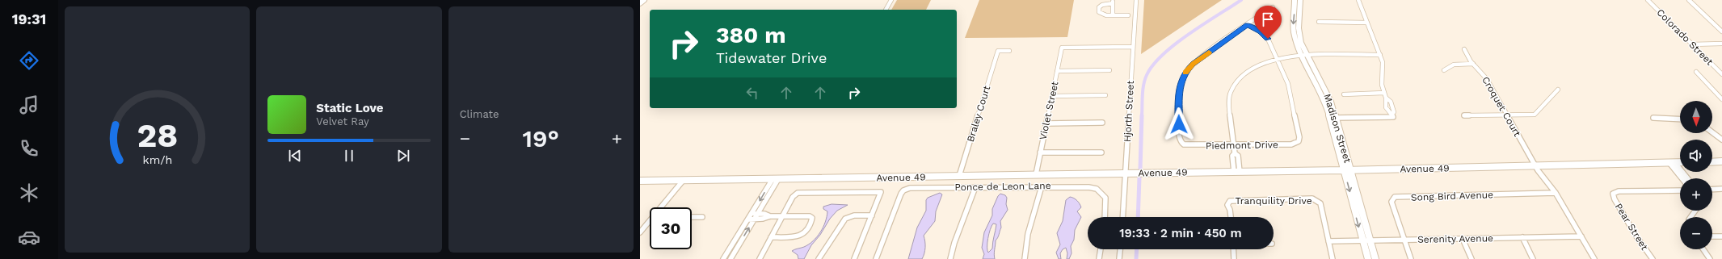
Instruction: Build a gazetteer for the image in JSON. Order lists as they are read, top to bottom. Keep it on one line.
{"streets":{"street":["Colorado Street","Croquet Court","Violet Street","Hjorth Street","Braley Court","Madison Street","Piedmont Drive","Avenue 49","Ponce de Leon Lane","Song Bird Avenue","Tranquility Drive","Pear Street","Serenity Avenue"]},"crossings":[["Croquet Court","Avenue 49"],["Croquet Court","Song Bird Avenue"],["Croquet Court","Serenity Avenue"],["Violet Street","Hjorth Street"],["Violet Street","Avenue 49"],["Hjorth Street","Avenue 49"],["Braley Court","Avenue 49"],["Madison Street","Avenue 49"],["Madison Street","Serenity Avenue"],["Song Bird Avenue","Serenity Avenue"],["Tranquility Drive","Serenity Avenue"]],"north":"bottom","page":{"tabs":"19:31","tile":"Climate","turn":["380 m","Tidewater Drive"],"song":["Static Love","Velvet Ray"],"map_buttons":["+","−"],"heat":["−","19°","+"],"limit":"30","trip":"19:33 · 2 min · 450 m","gauge":["28","km/h"]}}
